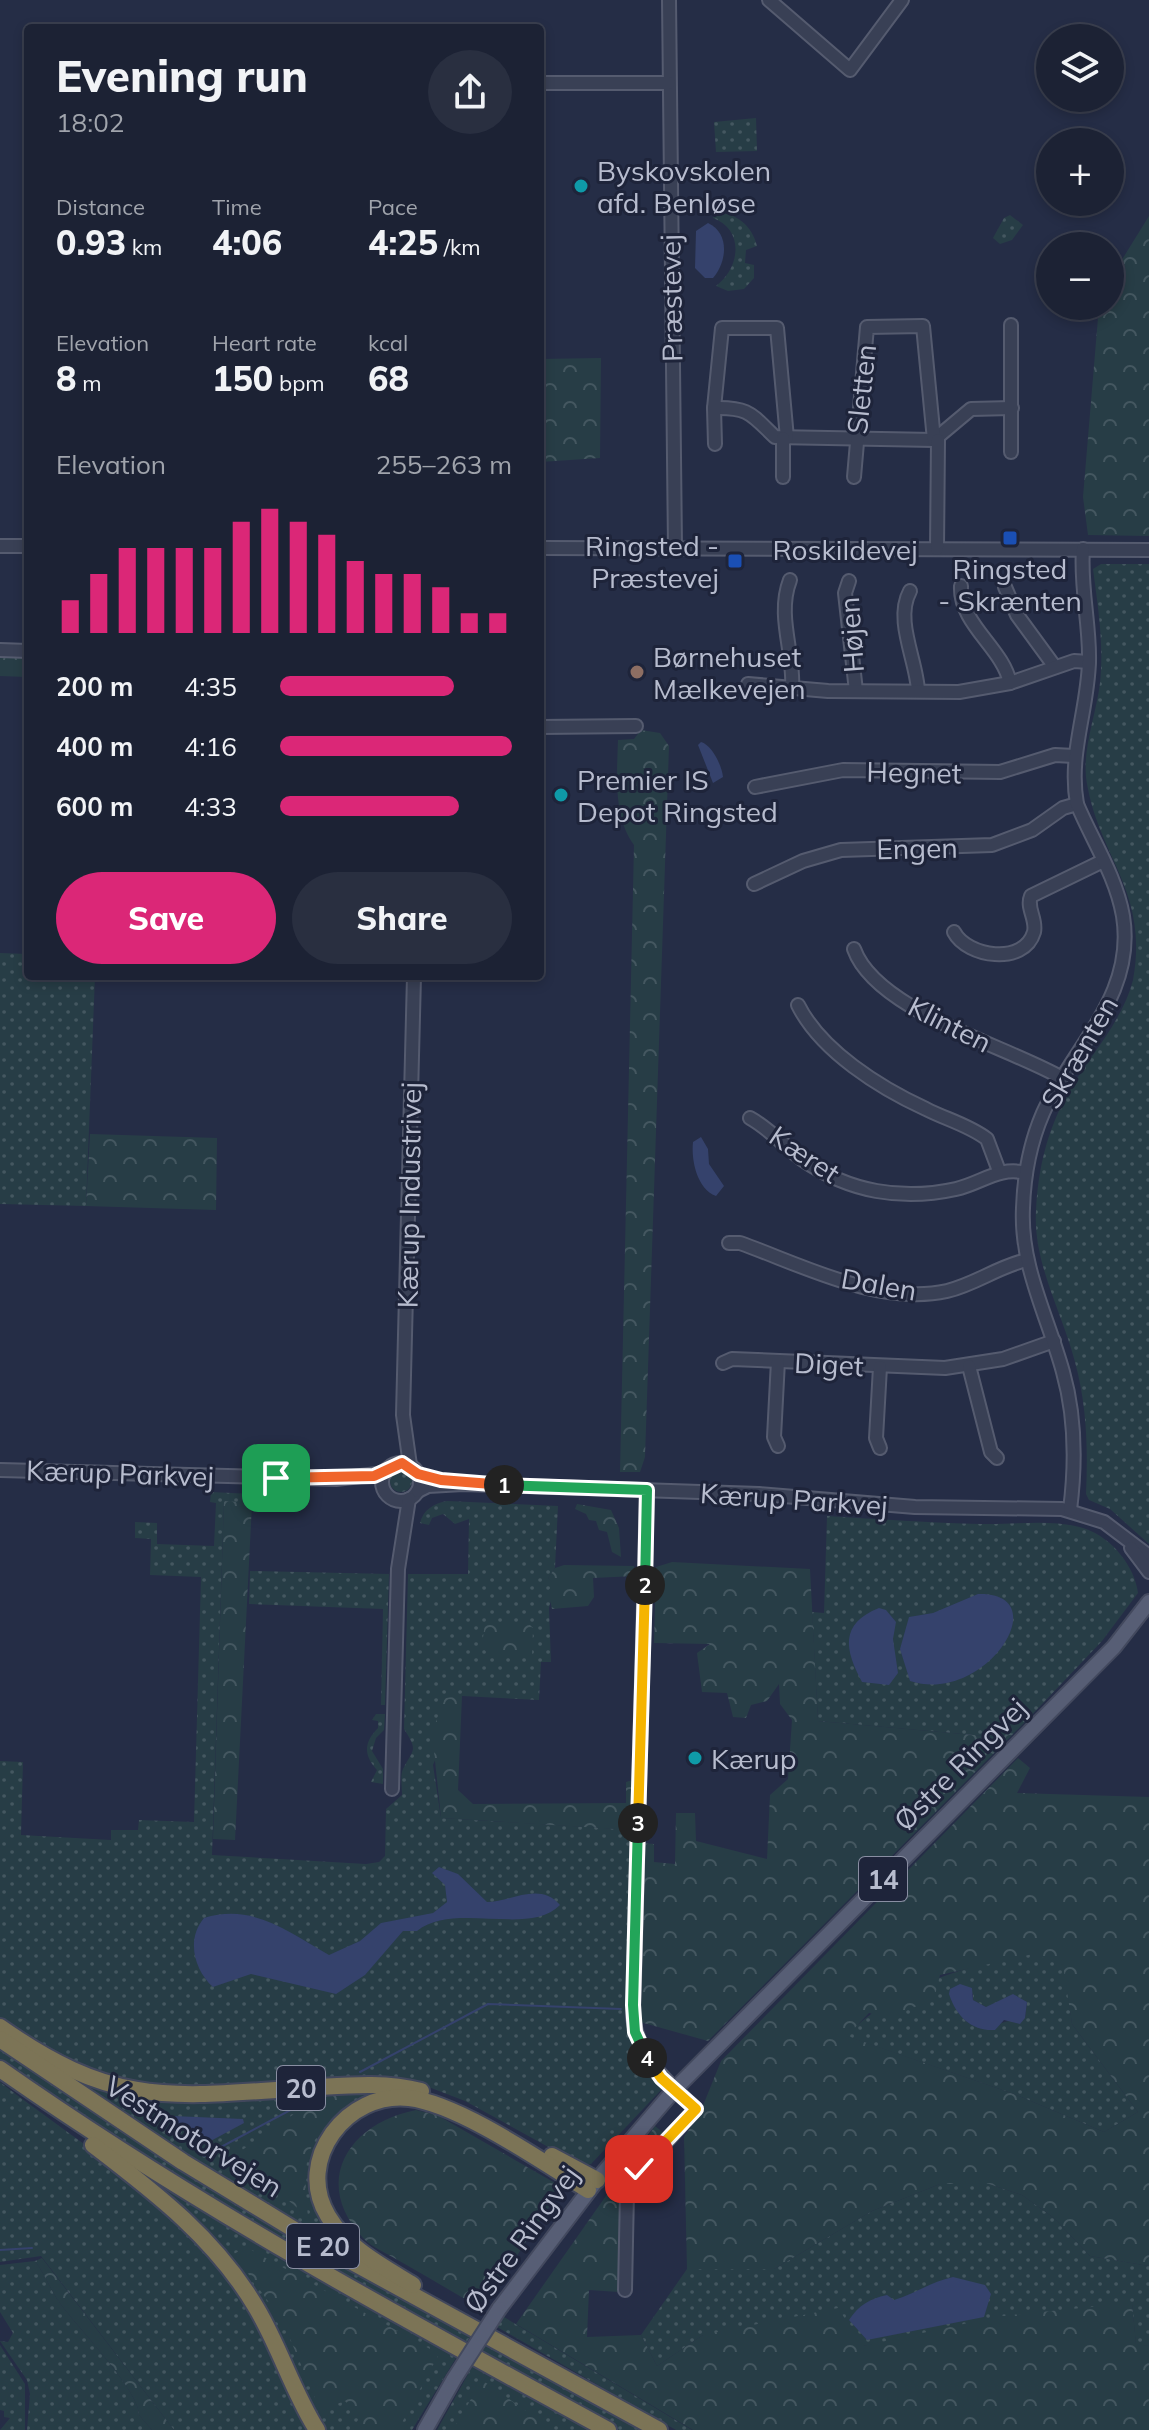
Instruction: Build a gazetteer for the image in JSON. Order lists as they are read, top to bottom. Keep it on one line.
{"streets":{"highway":["20","Vestmotorvejen","E 20"],"main road":["Østre Ringvej","14"],"street":["Præstevej","Sletten","Roskildevej","Højen","Hegnet","Engen","Klinten","Skrænten","Kæret","Kærup Industrivej","Dalen","Diget","Kærup Parkvej"]},"crossings":[["Præstevej","Roskildevej"],["Sletten","Roskildevej"],["Roskildevej","Skrænten"],["Højen","Skrænten"],["Hegnet","Skrænten"],["Engen","Skrænten"],["Klinten","Skrænten"],["Skrænten","Kæret"],["Skrænten","Dalen"],["Skrænten","Diget"],["Skrænten","Kærup Parkvej"],["Kærup Industrivej","Kærup Parkvej"],["Østre Ringvej","20"],["20","Vestmotorvejen"]],"places":{"other":["Byskovskolen afd. Benløse","Børnehuset Mælkevejen","Premier IS Depot Ringsted","Kærup"],"transit":["Ringsted - Skrænten","Ringsted - Præstevej"]},"page":{"map_buttons":["+","−"],"heading":["Evening run","18:02"],"stats":[["Distance","0.93 km"],["Time","4:06"],["Pace","4:25 /km"],["Elevation","8 m"],["Heart rate","150 bpm"],["kcal","68"]],"chart":["Elevation","255–263 m"],"list":[{"name":"200 m","note":"4:35"},{"name":"400 m","note":"4:16"},{"name":"600 m","note":"4:33"}],"buttons":["Save","Share"],"pins":["1","2","3","4"]}}
